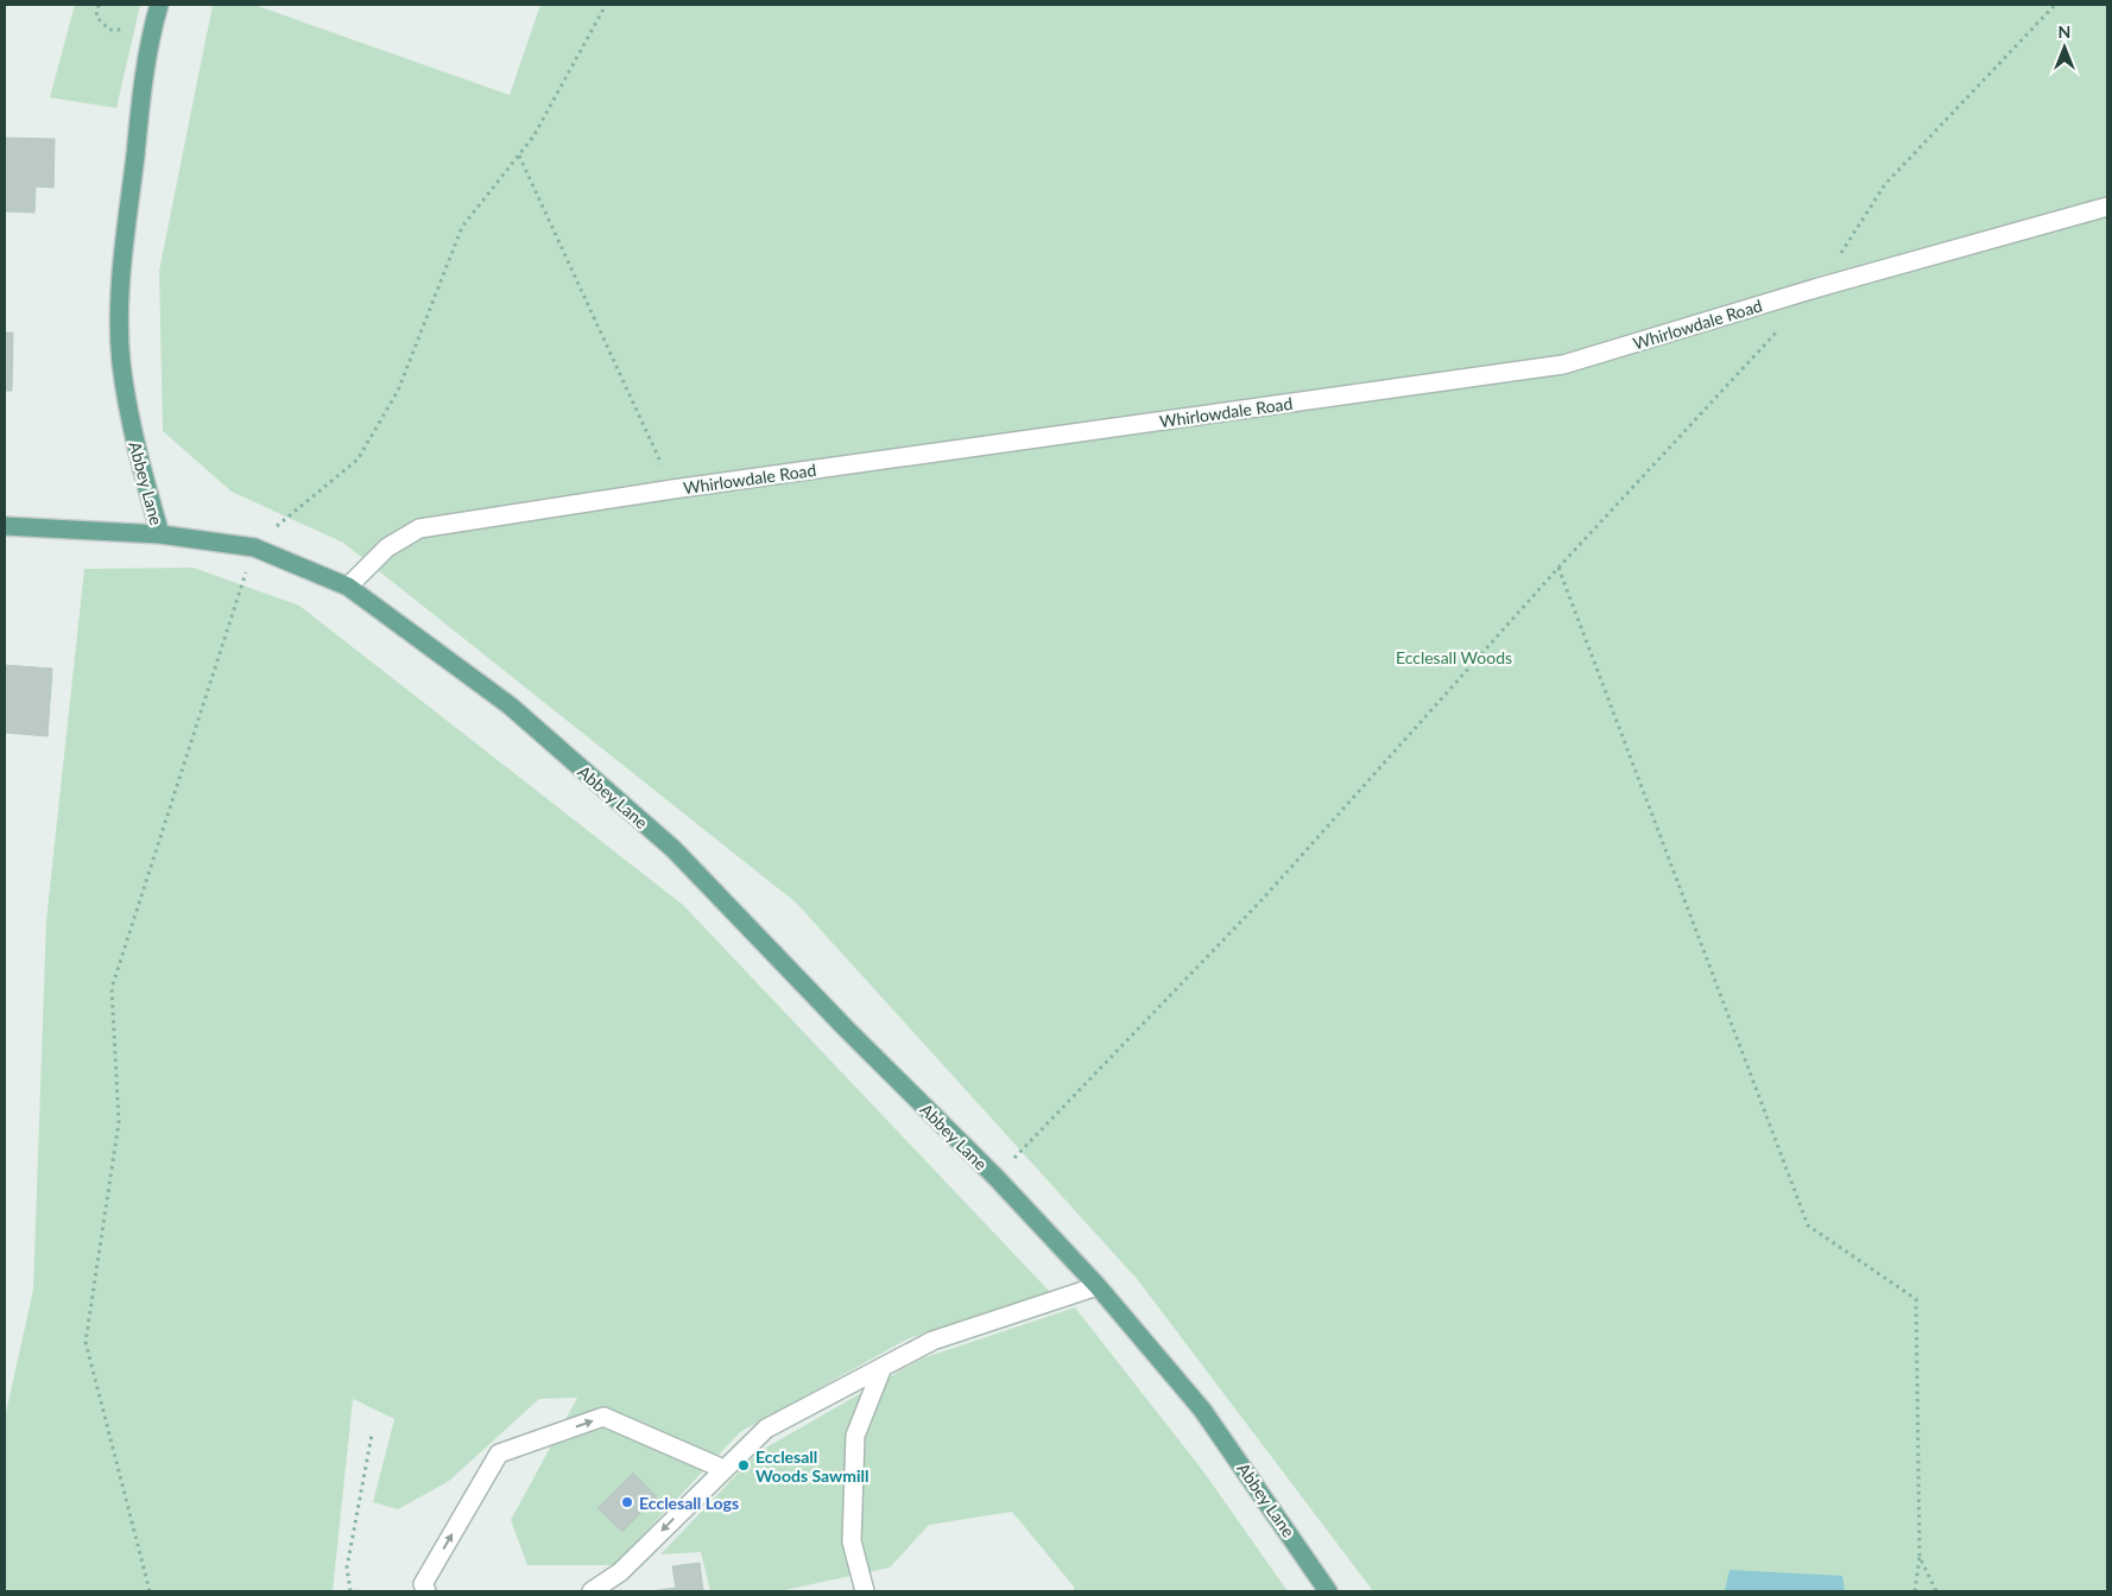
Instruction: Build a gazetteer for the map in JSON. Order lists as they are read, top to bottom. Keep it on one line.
{"streets":{"main road":["Abbey Lane"],"street":["Whirlowdale Road"]},"crossings":[["Whirlowdale Road","Abbey Lane"]],"parks":["Ecclesall Woods"],"places":["Ecclesall Woods Sawmill","Ecclesall Logs"],"north":"top"}
